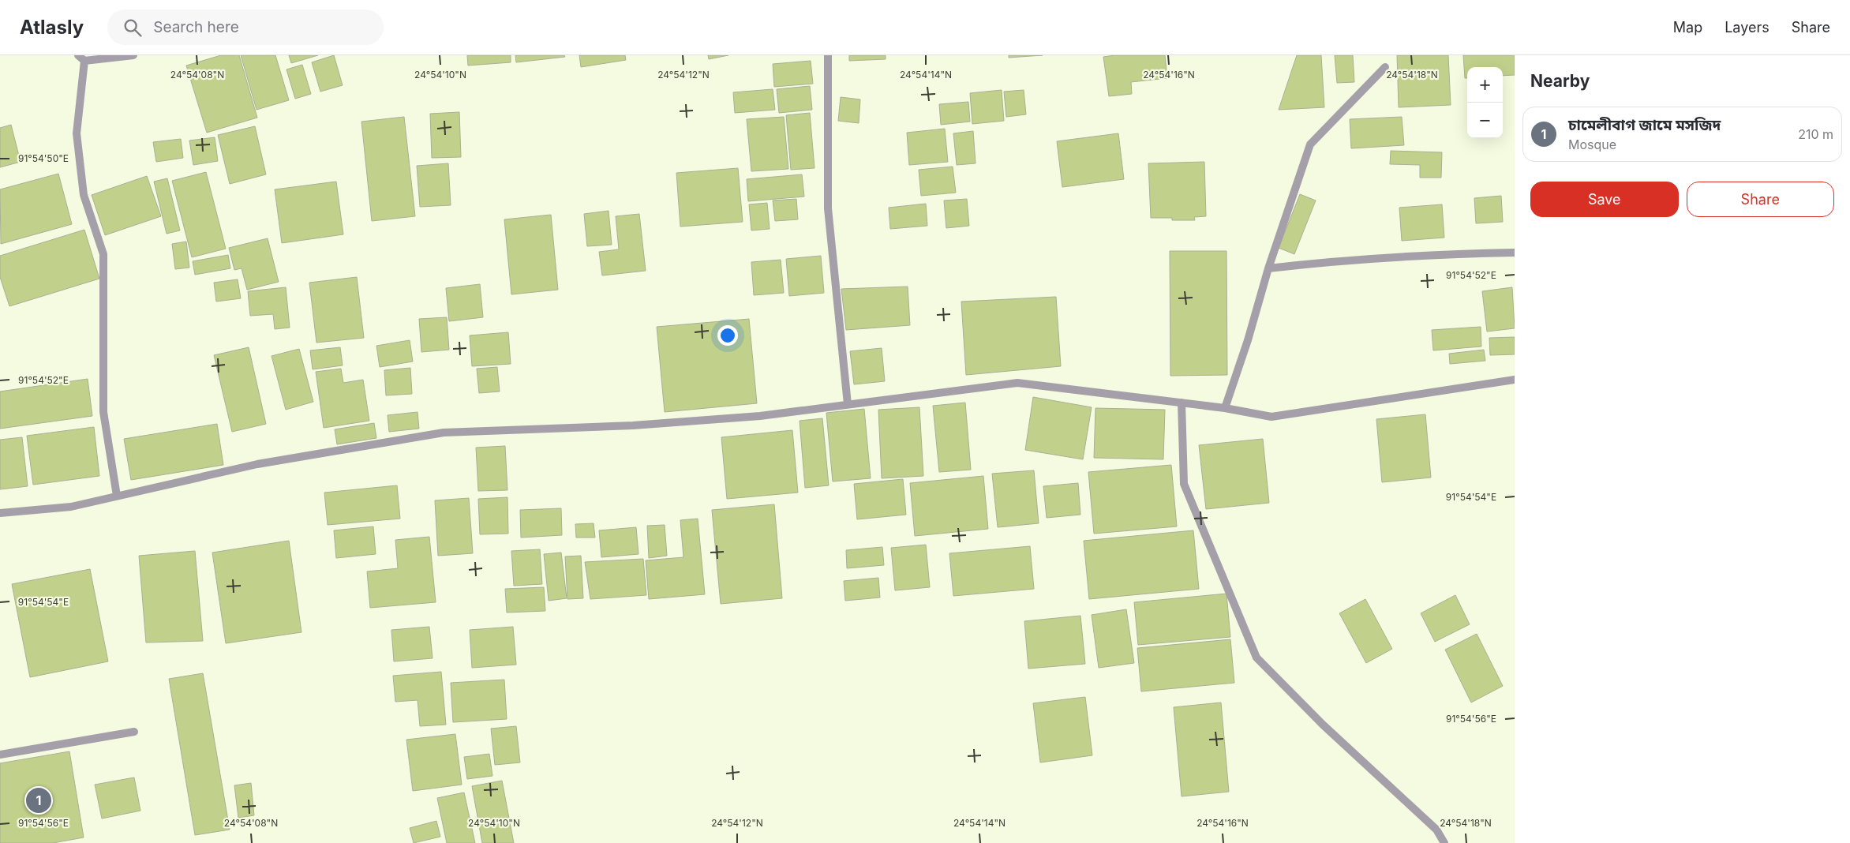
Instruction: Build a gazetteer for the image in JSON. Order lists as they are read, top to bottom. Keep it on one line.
{"page":{"header":"Atlasly","search":"Search here","nav":["Map","Layers","Share"],"heading":"Nearby","map_buttons":["+","−"],"list":[{"mark":"1","name":"চামেলীবাগ জামে মসজিদ","note":"Mosque","value":"210 m"}],"buttons":["Save","Share"],"pins":"1"},"coordinates":["24°54'08\"N","24°54'10\"N","24°54'12\"N","24°54'14\"N","24°54'16\"N","24°54'18\"N","91°54'50\"E","91°54'52\"E","91°54'54\"E","91°54'56\"E"]}
